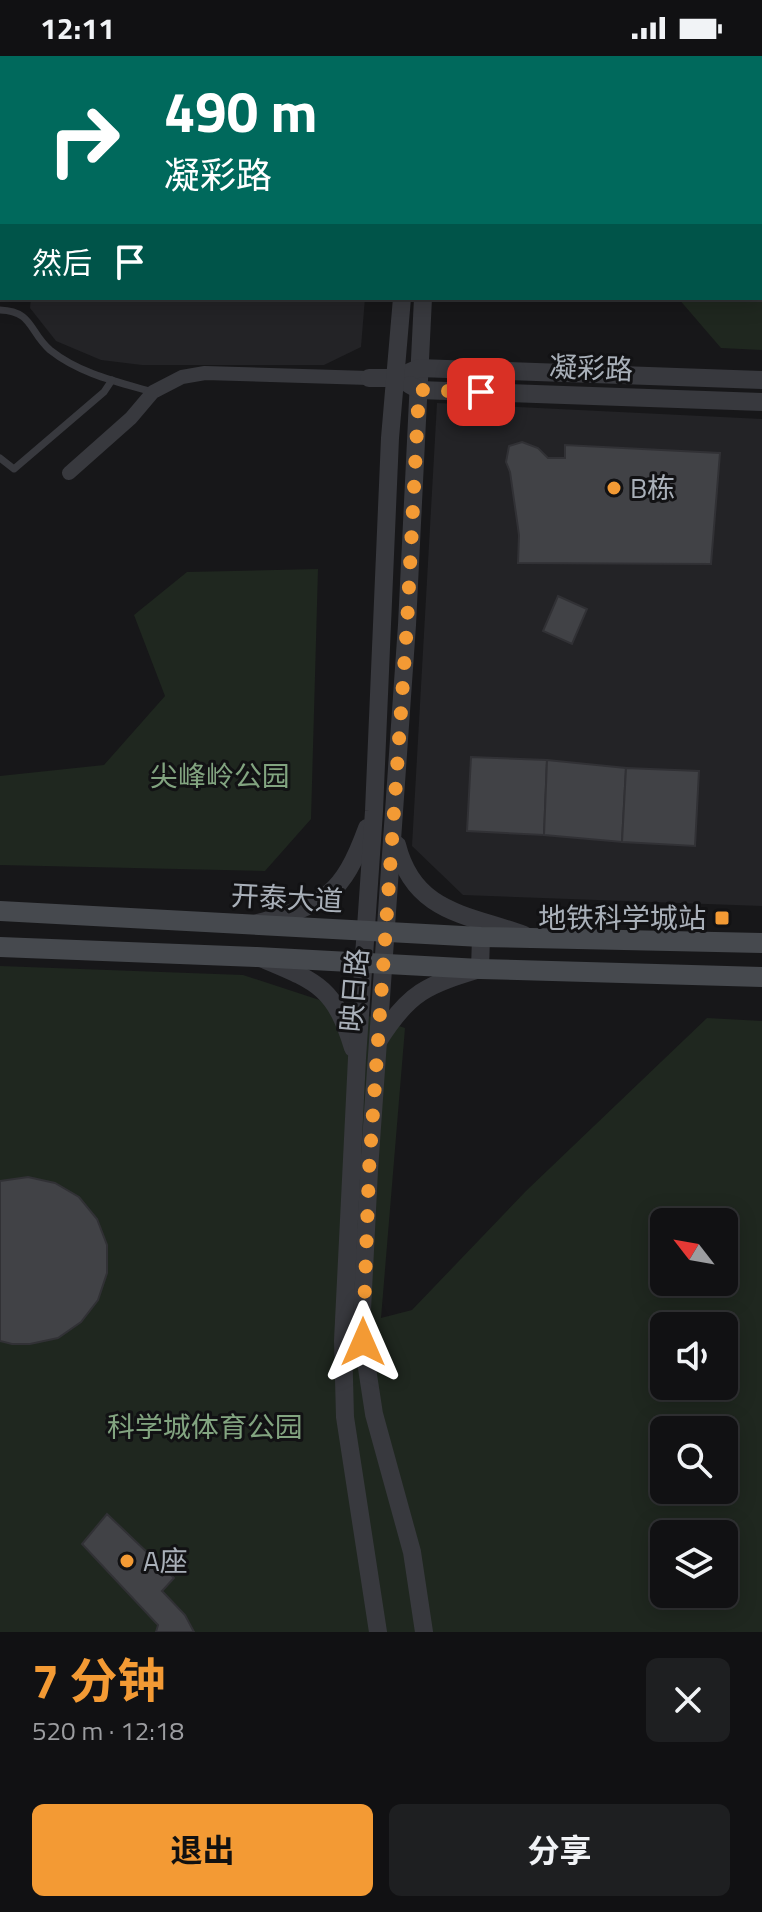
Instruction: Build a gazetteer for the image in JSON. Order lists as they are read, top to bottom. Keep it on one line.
{"streets":{"main road":["开泰大道"],"street":["凝彩路","映日路"]},"crossings":[["凝彩路","映日路"],["开泰大道","映日路"]],"parks":["尖峰岭公园","科学城体育公园"],"places":{"other":["B栋","A座"],"transit":["地铁科学城站"]},"north":"top left","page":{"status":"12:11","turn":["490 m","凝彩路"],"then":"然后","heading":["7 分钟","520 m · 12:18"],"buttons":["退出","分享"]}}
